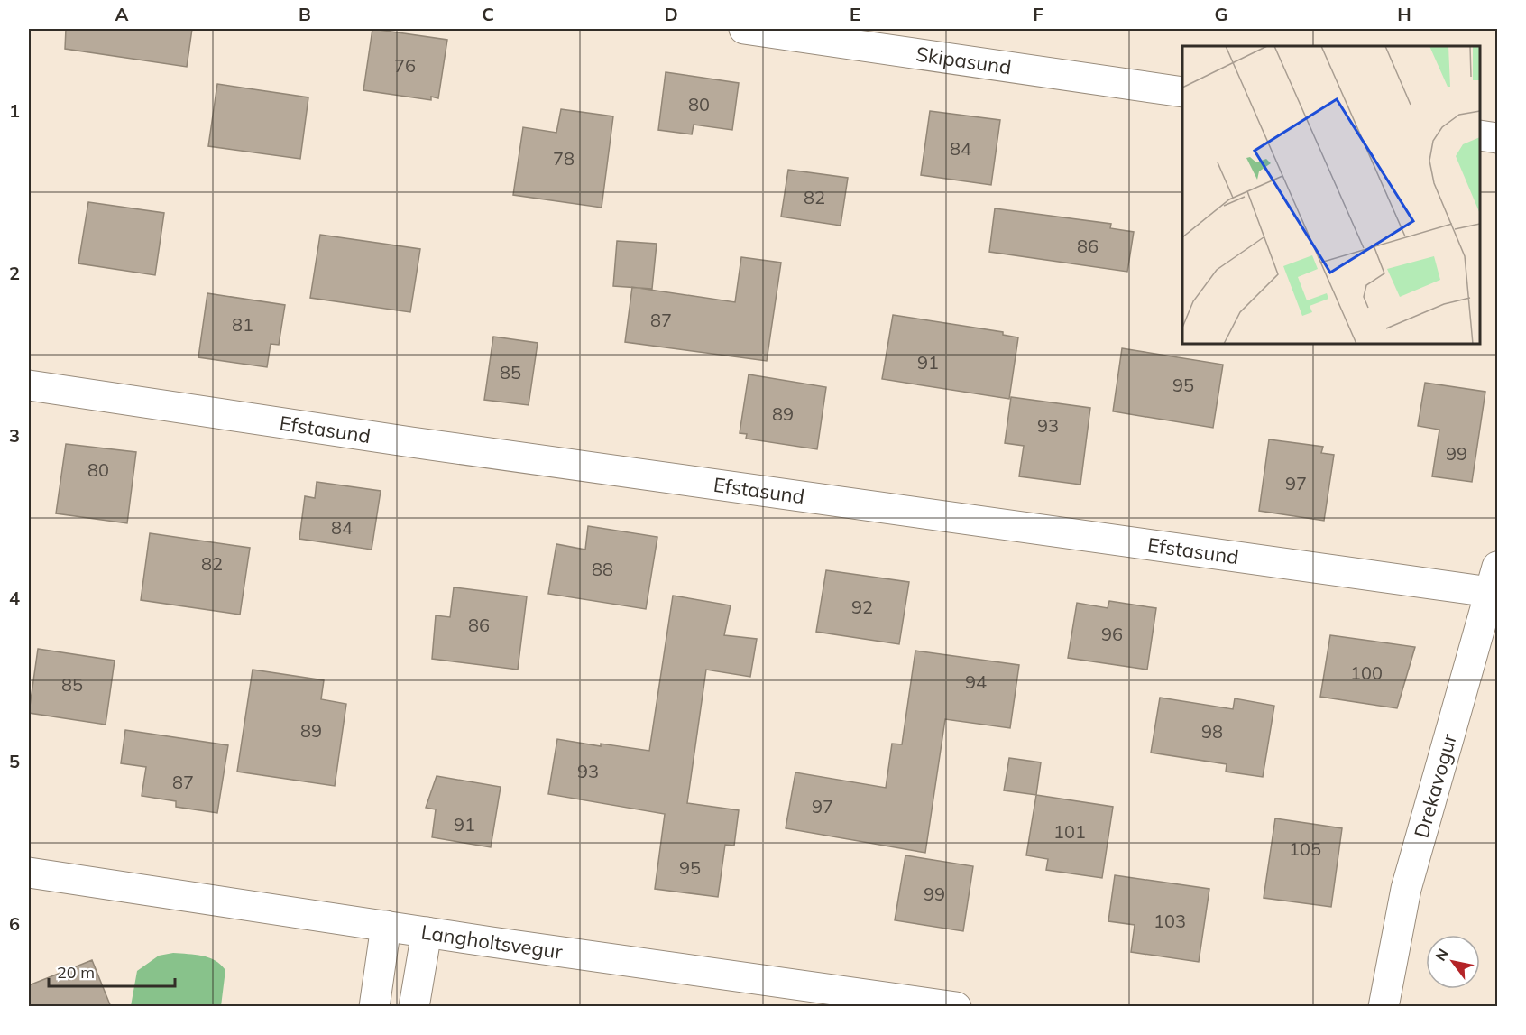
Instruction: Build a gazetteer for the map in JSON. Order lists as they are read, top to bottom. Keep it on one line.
{"streets":{"street":["Skipasund","Efstasund","Drekavogur","Langholtsvegur"]},"crossings":[["Efstasund","Drekavogur"]],"house_numbers":["76","80","84","78","82","86","87","81","91","85","95","89","93","99","80","97","84","82","88","92","86","96","100","94","85","89","98","93","87","97","91","101","105","95","99","103"],"scale_bar":"20 m","north":"top left","grid":{"columns":["A","B","C","D","E","F","G","H"],"rows":["1","2","3","4","5","6"]}}
